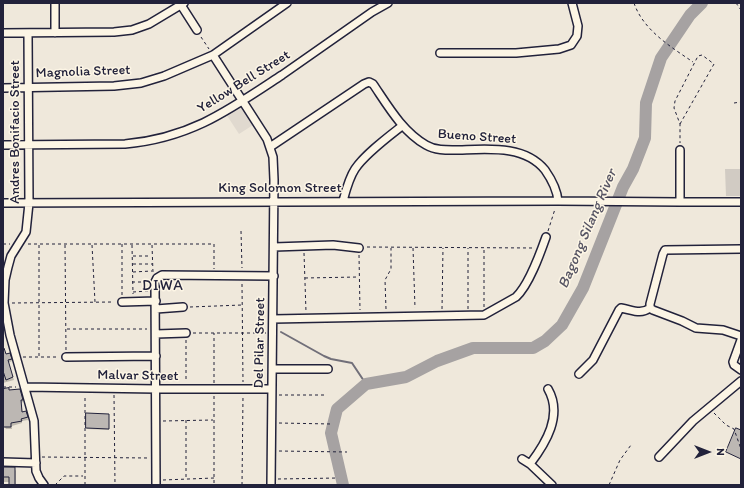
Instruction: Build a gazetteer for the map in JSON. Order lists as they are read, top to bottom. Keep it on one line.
{"streets":{"street":["Magnolia Street","Yellow Bell Street","Andres Bonifacio Street","Bueno Street","King Solomon Street","Del Pilar Street","Malvar Street"]},"crossings":[["Magnolia Street","Andres Bonifacio Street"],["Magnolia Street","Del Pilar Street"],["Yellow Bell Street","Andres Bonifacio Street"],["Yellow Bell Street","Del Pilar Street"],["Andres Bonifacio Street","King Solomon Street"],["Andres Bonifacio Street","Malvar Street"],["Bueno Street","King Solomon Street"],["Bueno Street","Del Pilar Street"],["King Solomon Street","Del Pilar Street"],["Del Pilar Street","Malvar Street"]],"districts":["DIWA"],"water":["Bagong Silang River"],"north":"right"}
